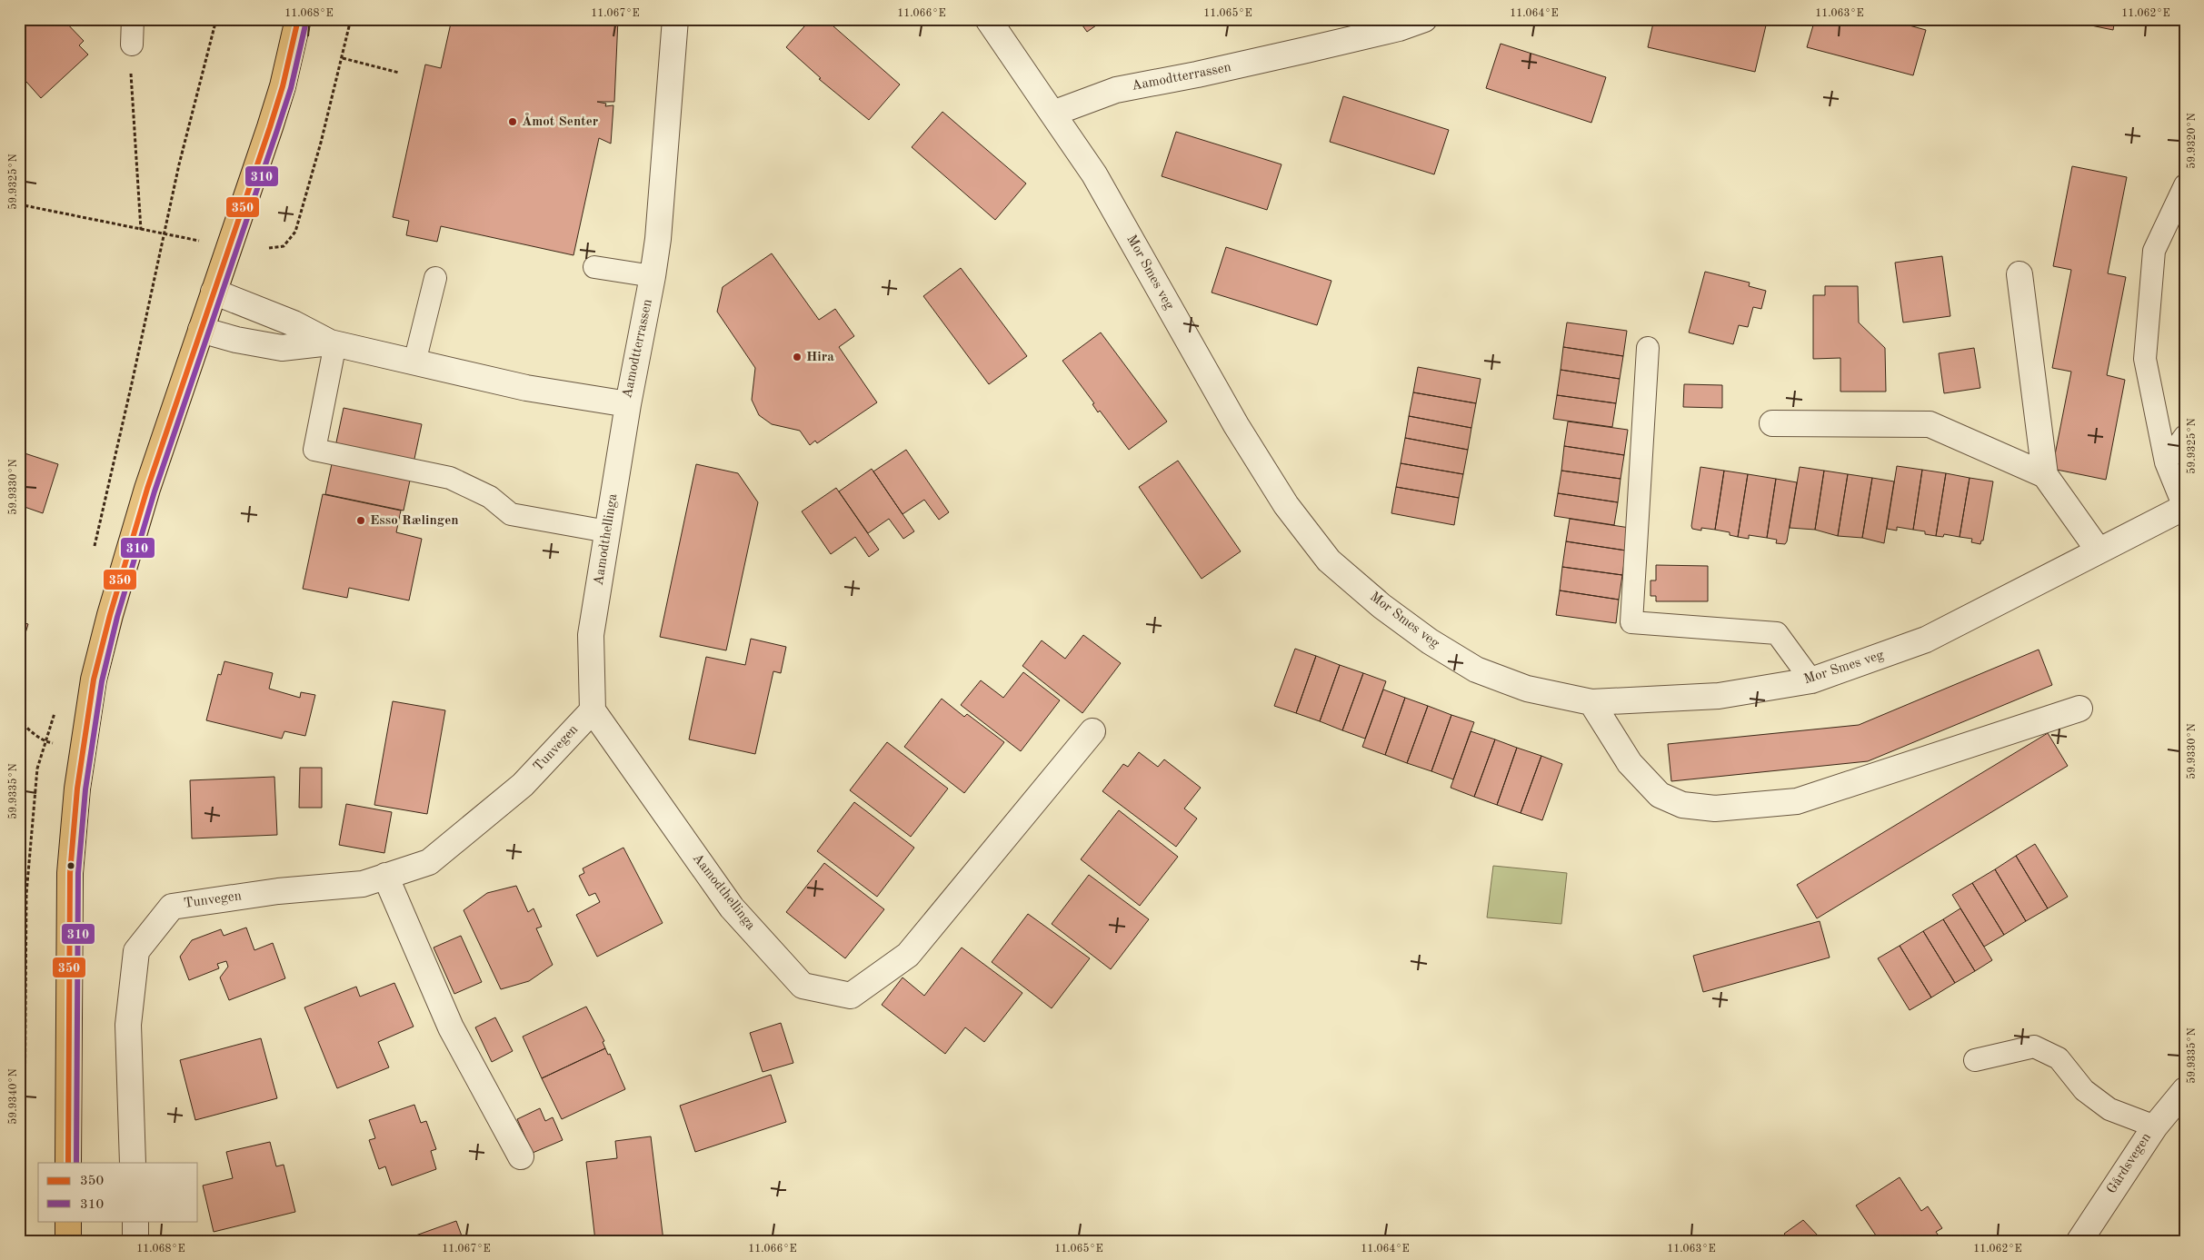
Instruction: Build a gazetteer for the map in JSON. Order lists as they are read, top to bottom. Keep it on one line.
{"streets":{"street":["Aamodtterrassen","Mor Smes veg","Aamodthellinga","Tunvegen","Gårdsvegen"]},"crossings":[["Aamodtterrassen","Mor Smes veg"],["Aamodtterrassen","Aamodthellinga"],["Aamodthellinga","Tunvegen"]],"places":["Åmot Senter","Hira","Esso Rælingen"],"lines":["transit line 350","transit line 310"],"legend":["350","310"],"coordinates":["11.068°E","11.067°E","11.066°E","11.065°E","11.064°E","11.063°E","11.062°E","59.9320°N","59.9325°N","59.9330°N","59.9335°N","59.9340°N"]}
